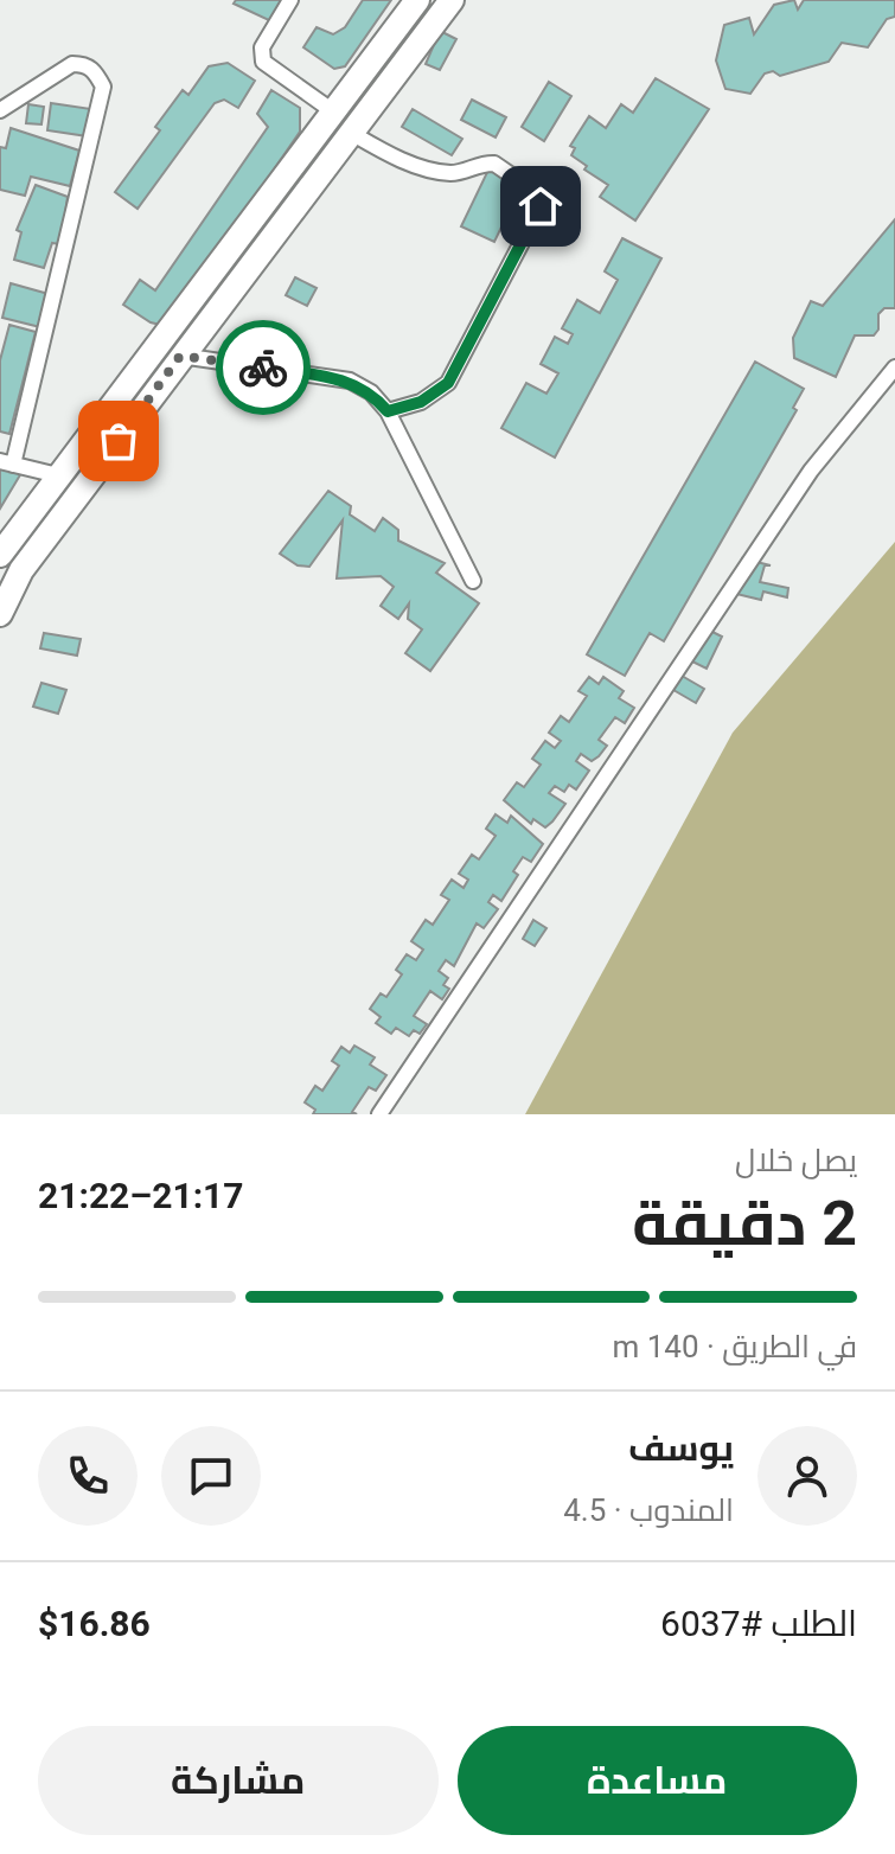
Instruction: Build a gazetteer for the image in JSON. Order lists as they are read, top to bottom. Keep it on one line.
{"page":{"heading":["2 دقيقة","يصل خلال","21:17–21:22"],"panel":["يوسف","المندوب · 4.5","الطلب #6037","$16.86"],"bar":"في الطريق · 140 m","buttons":["مساعدة","مشاركة"]}}
